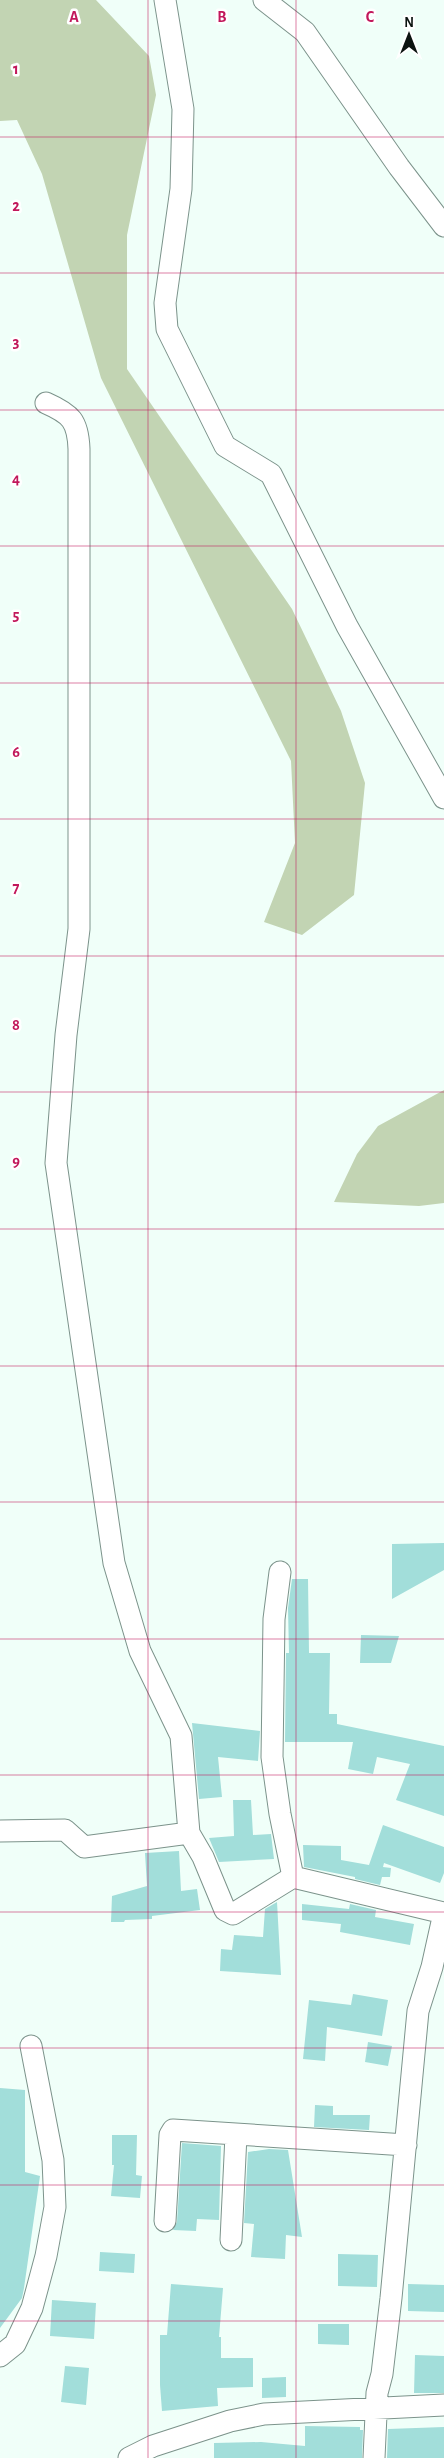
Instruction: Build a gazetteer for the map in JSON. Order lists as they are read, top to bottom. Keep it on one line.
{"north":"top","grid":{"columns":["A","B","C"],"rows":["1","2","3","4","5","6","7","8","9"]}}
